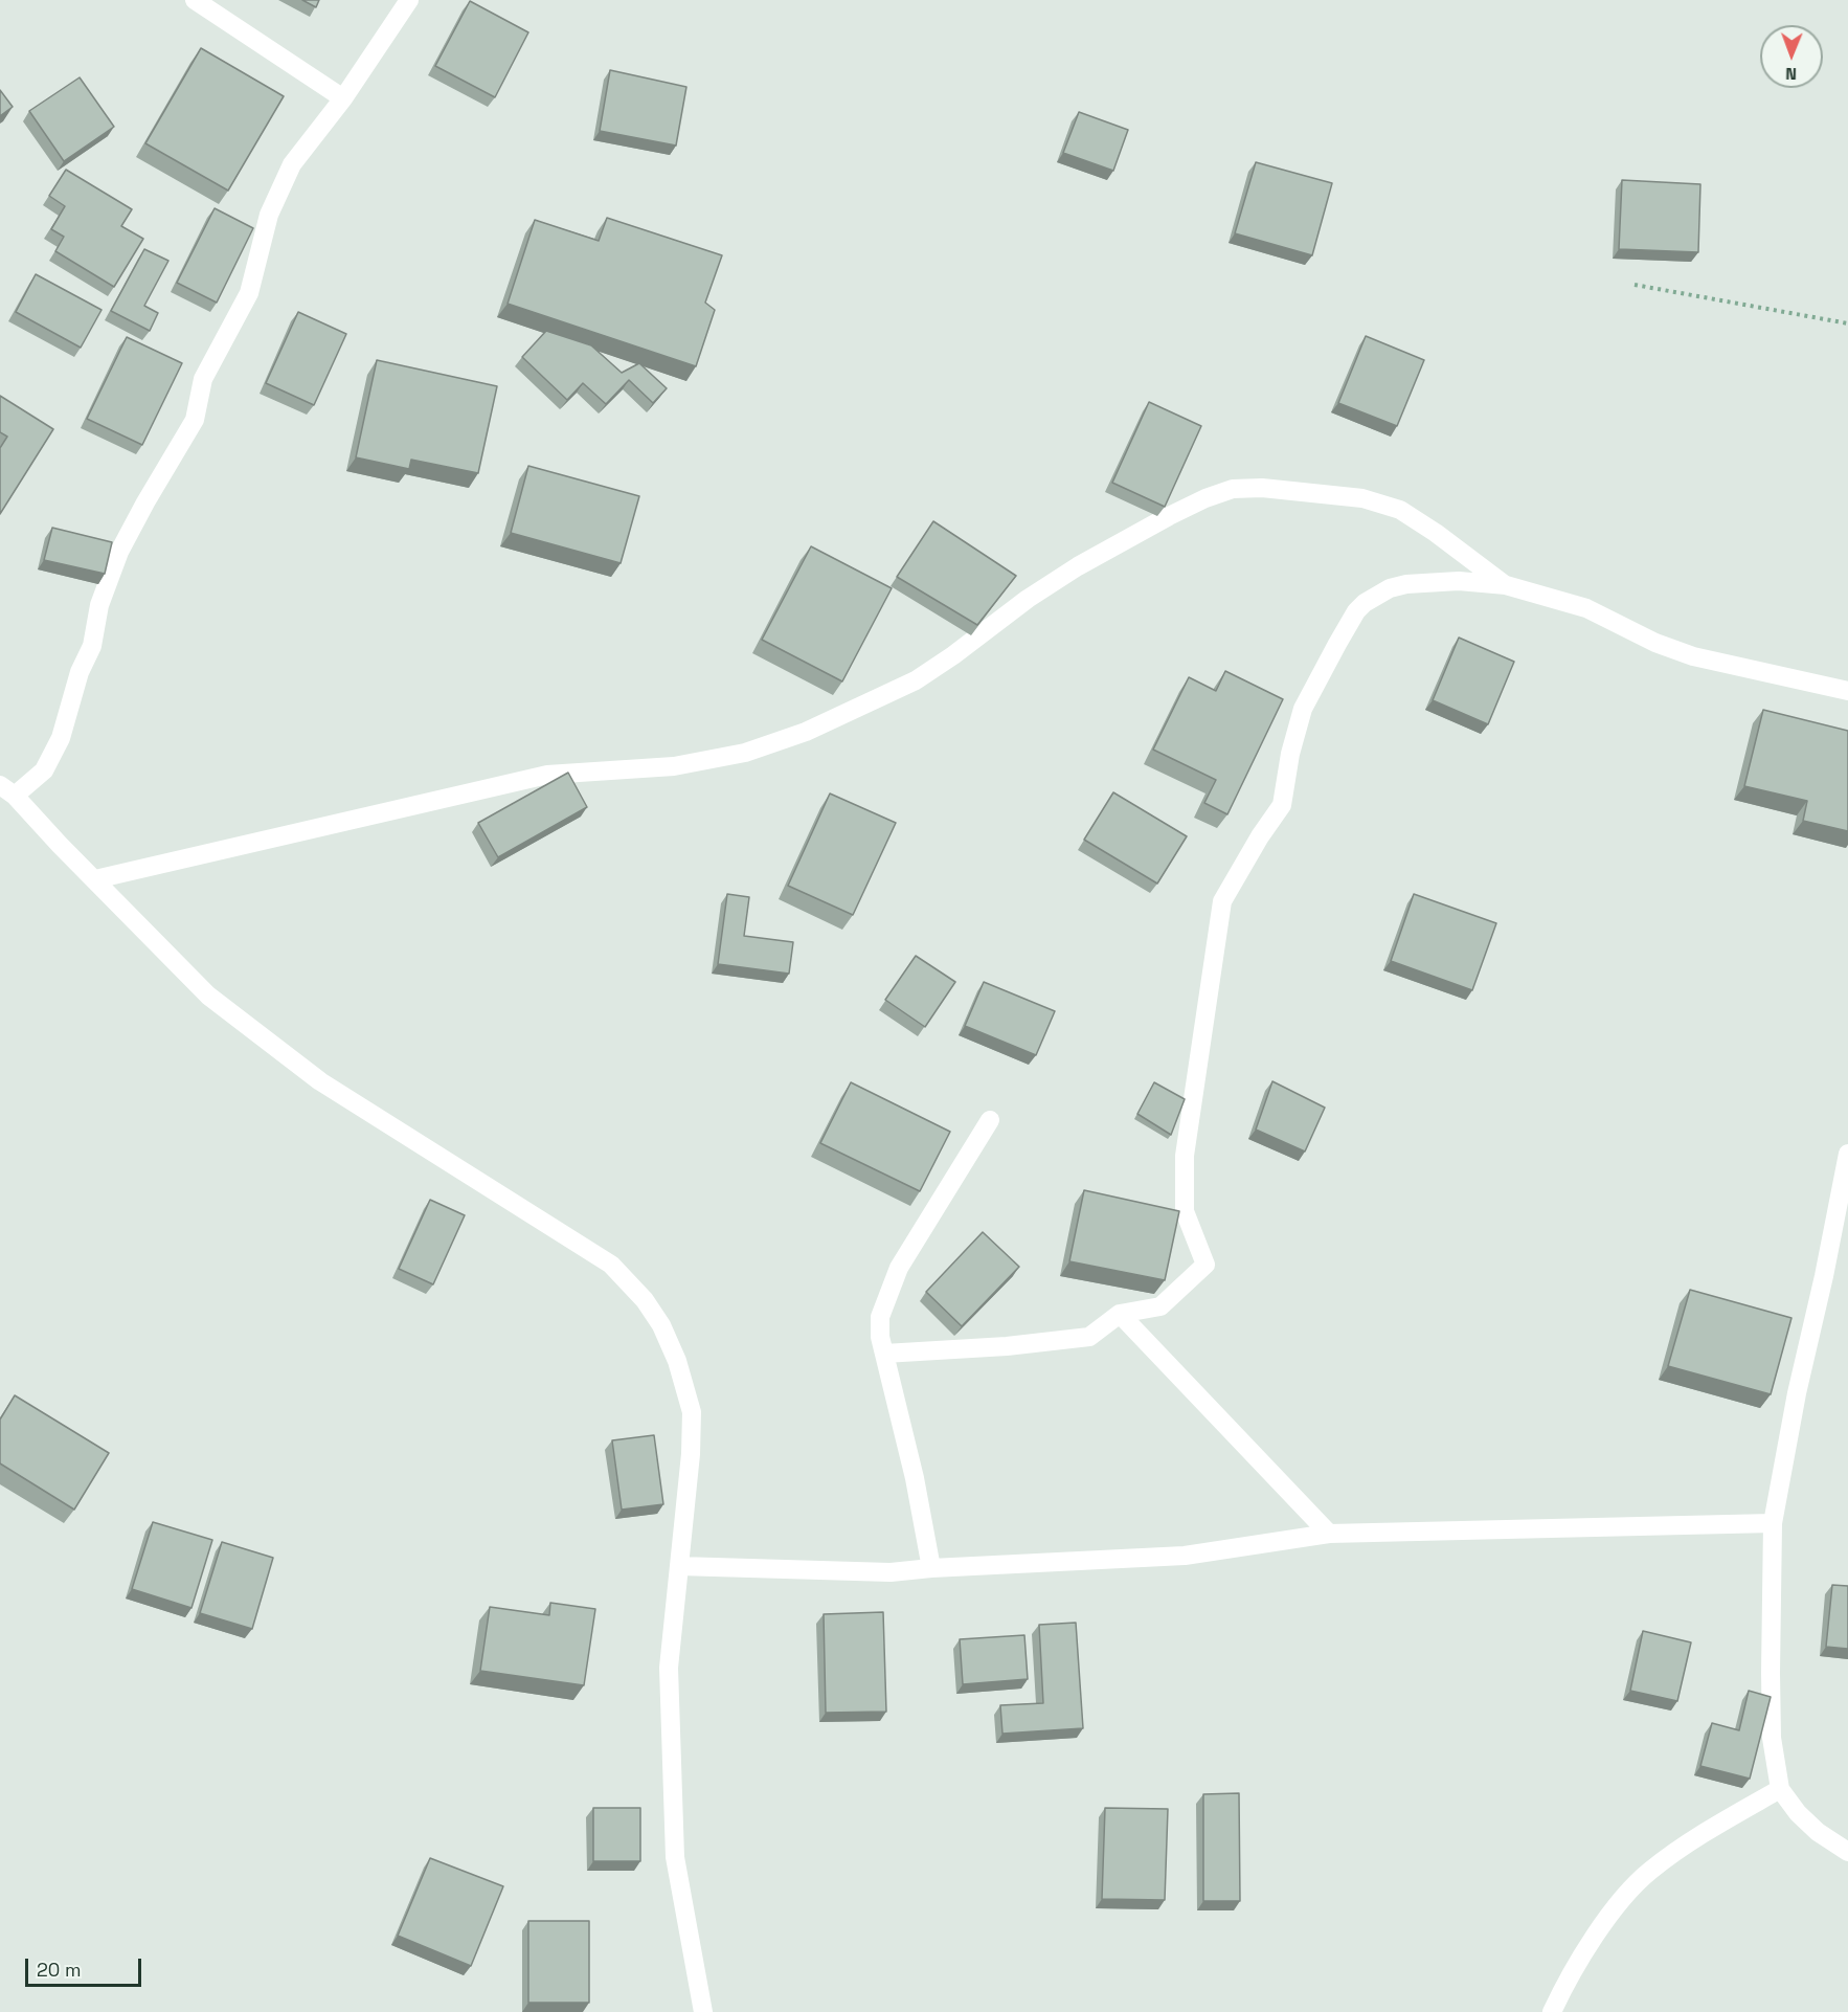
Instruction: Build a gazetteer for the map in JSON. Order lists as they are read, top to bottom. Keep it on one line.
{"scale_bar":"20 m","north":"bottom"}
